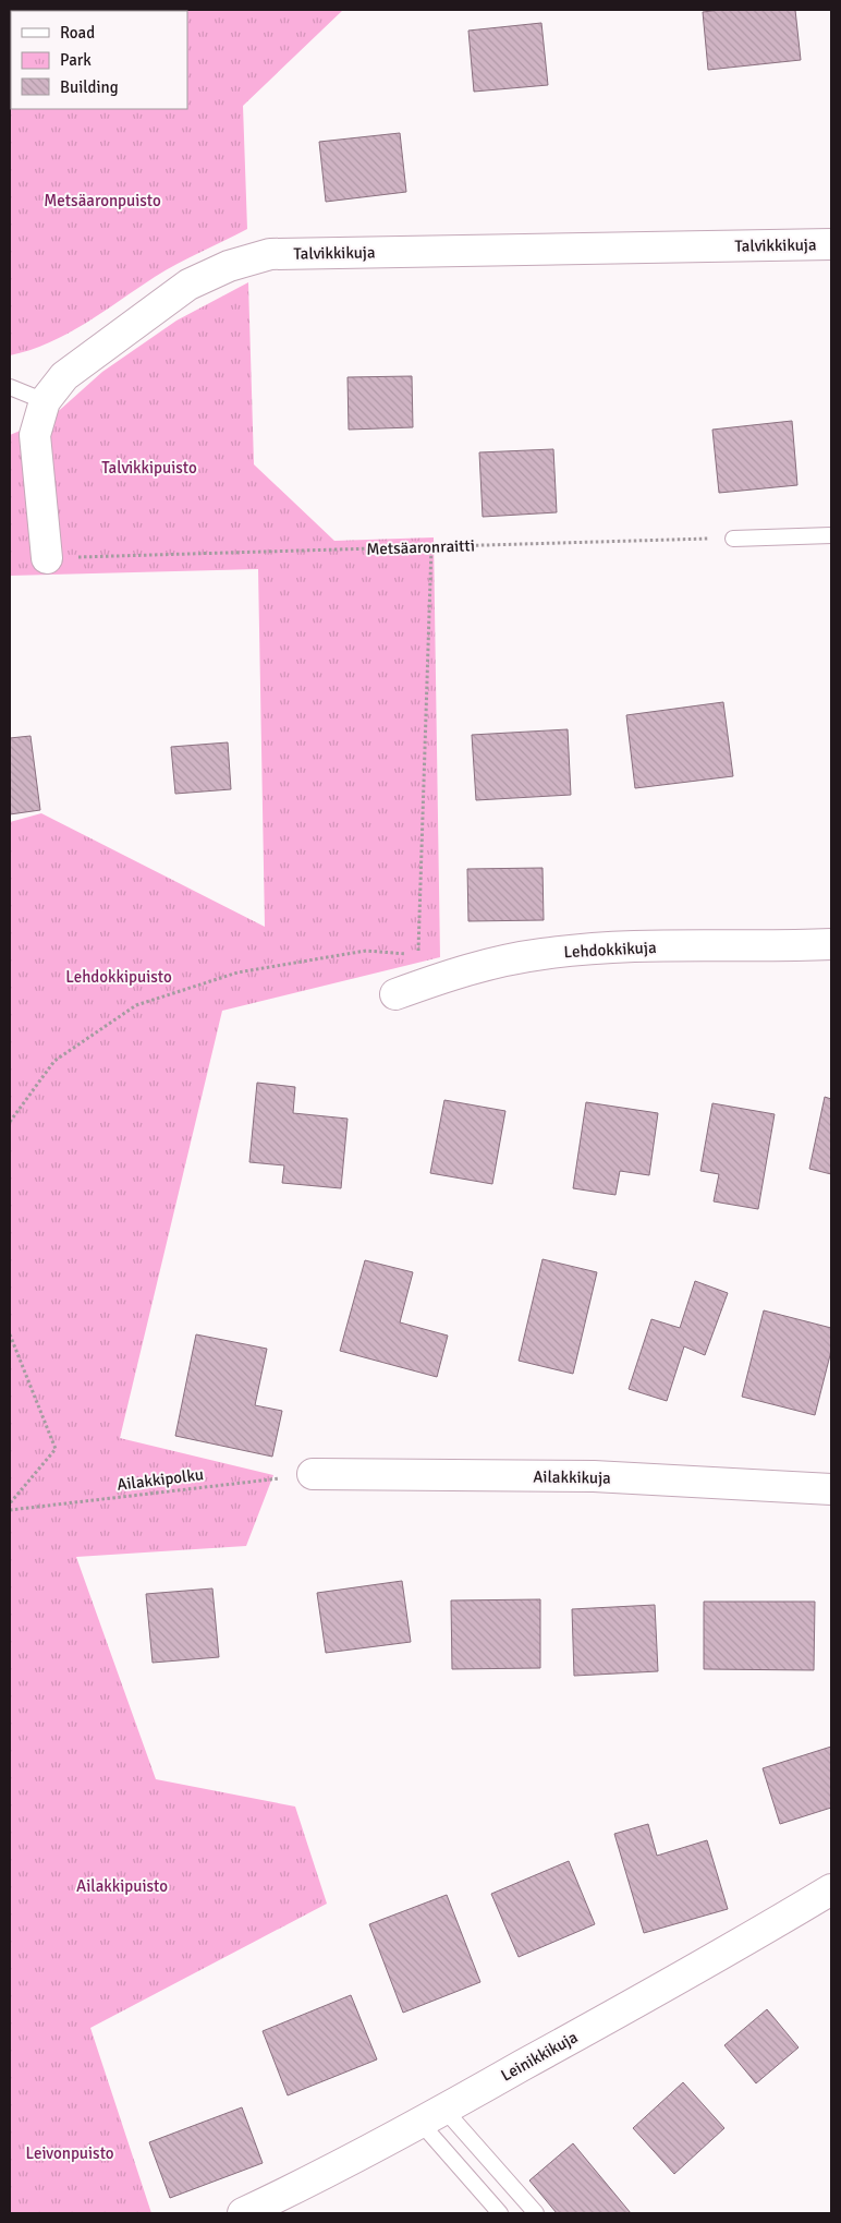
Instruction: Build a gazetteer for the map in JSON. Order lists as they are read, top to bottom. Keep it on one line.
{"streets":{"street":["Talvikkikuja","Lehdokkikuja","Ailakkikuja","Leinikkikuja"],"path":["Metsäaronraitti","Ailakkipolku"]},"crossings":[["Talvikkikuja","Metsäaronraitti"],["Ailakkikuja","Ailakkipolku"]],"parks":["Metsäaronpuisto","Talvikkipuisto","Lehdokkipuisto","Ailakkipuisto","Leivonpuisto"],"legend":["Road","Park","Building"]}
